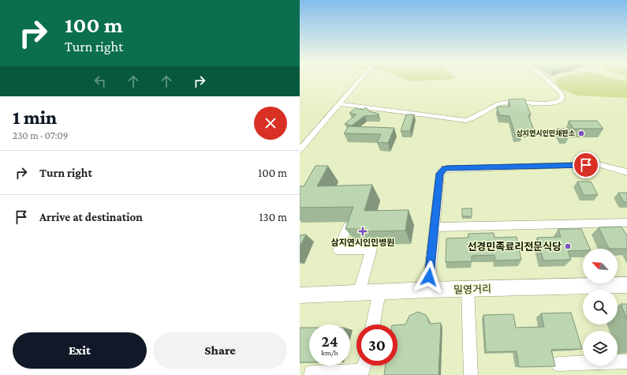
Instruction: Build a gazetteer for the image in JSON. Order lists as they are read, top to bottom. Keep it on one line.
{"streets":{"main road":["밀영거리"]},"places":{"other":["삼지연시인민재판소","선경민족료리전문식당"],"health":["삼지연시인민병원"]},"north":"top left","page":{"turn":["100 m","Turn right"],"heading":["1 min","230 m · 07:09"],"list":[{"name":"Turn right","value":"100 m"},{"name":"Arrive at destination","value":"130 m"}],"speed":"24 km/h","limit":"30","buttons":["Exit","Share"]}}
